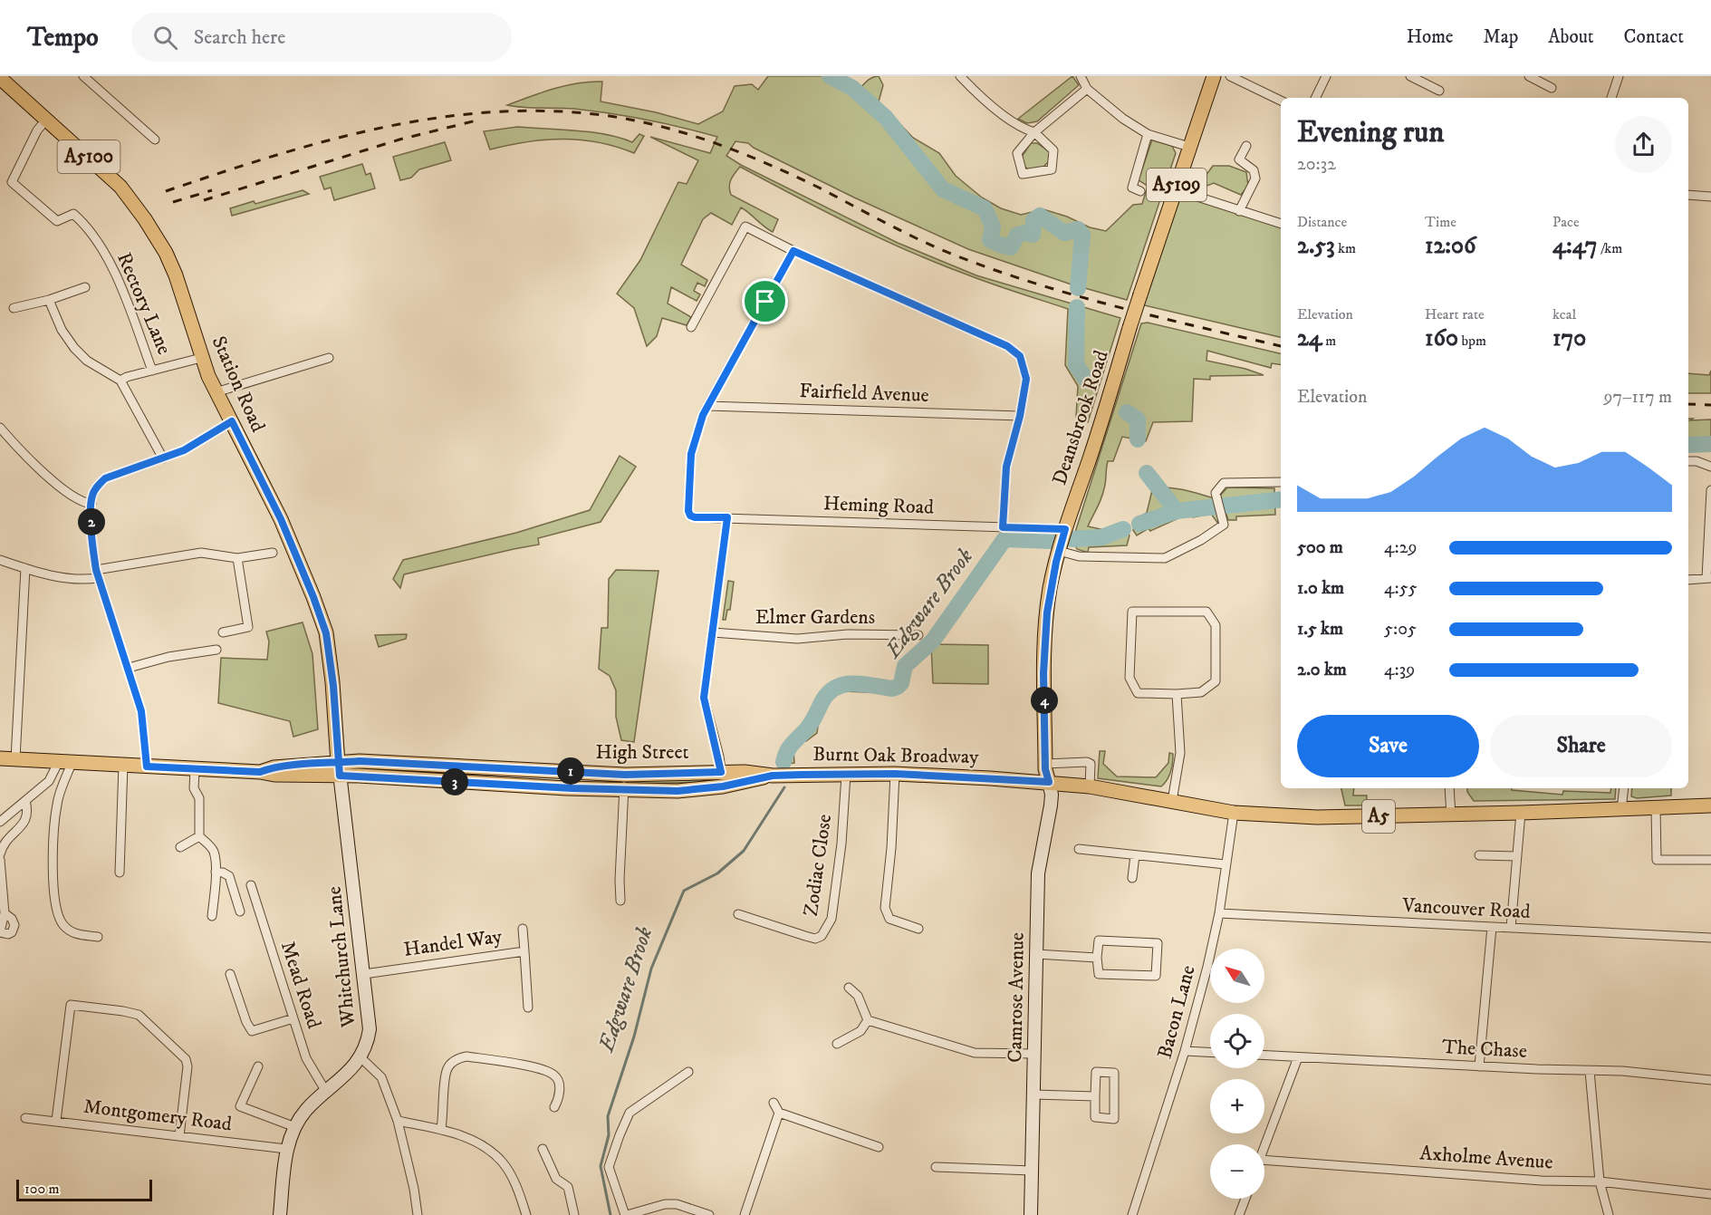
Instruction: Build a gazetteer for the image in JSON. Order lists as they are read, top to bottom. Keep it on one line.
{"streets":{"main road":["A5100","A5109","Station Road","Deansbrook Road","High Street","Burnt Oak Broadway","A5","Whitchurch Lane","Camrose Avenue"],"street":["Rectory Lane","Fairfield Avenue","Heming Road","Elmer Gardens","Zodiac Close","Vancouver Road","Handel Way","Mead Road","Bacon Lane","The Chase","Montgomery Road","Axholme Avenue"]},"crossings":[["Rectory Lane","Station Road"],["Station Road","High Street"],["Station Road","Whitchurch Lane"],["Fairfield Avenue","Heming Road"],["Deansbrook Road","Heming Road"],["Deansbrook Road","Burnt Oak Broadway"],["Deansbrook Road","A5"],["Deansbrook Road","Camrose Avenue"],["High Street","Burnt Oak Broadway"],["High Street","Whitchurch Lane"],["Burnt Oak Broadway","A5"],["Burnt Oak Broadway","Zodiac Close"],["Burnt Oak Broadway","Camrose Avenue"],["A5","Camrose Avenue"],["A5","Bacon Lane"],["Vancouver Road","Bacon Lane"],["Handel Way","Whitchurch Lane"],["Whitchurch Lane","Mead Road"],["Whitchurch Lane","Montgomery Road"]],"water":["Edgware Brook"],"scale_bar":"100 m","north":"top left","page":{"header":"Tempo","search":"Search here","nav":["Home","Map","About","Contact"],"heading":["Evening run","20:32"],"stats":[["Distance","2.53 km"],["Time","12:06"],["Pace","4:47 /km"],["Elevation","24 m"],["Heart rate","160 bpm"],["kcal","170"]],"chart":["Elevation","97–117 m"],"pins":["2","4","1","3"],"list":[{"name":"500 m","note":"4:29"},{"name":"1.0 km","note":"4:55"},{"name":"1.5 km","note":"5:05"},{"name":"2.0 km","note":"4:39"}],"buttons":["Save","Share"],"map_buttons":["+","−"],"scale":"100 m"}}
